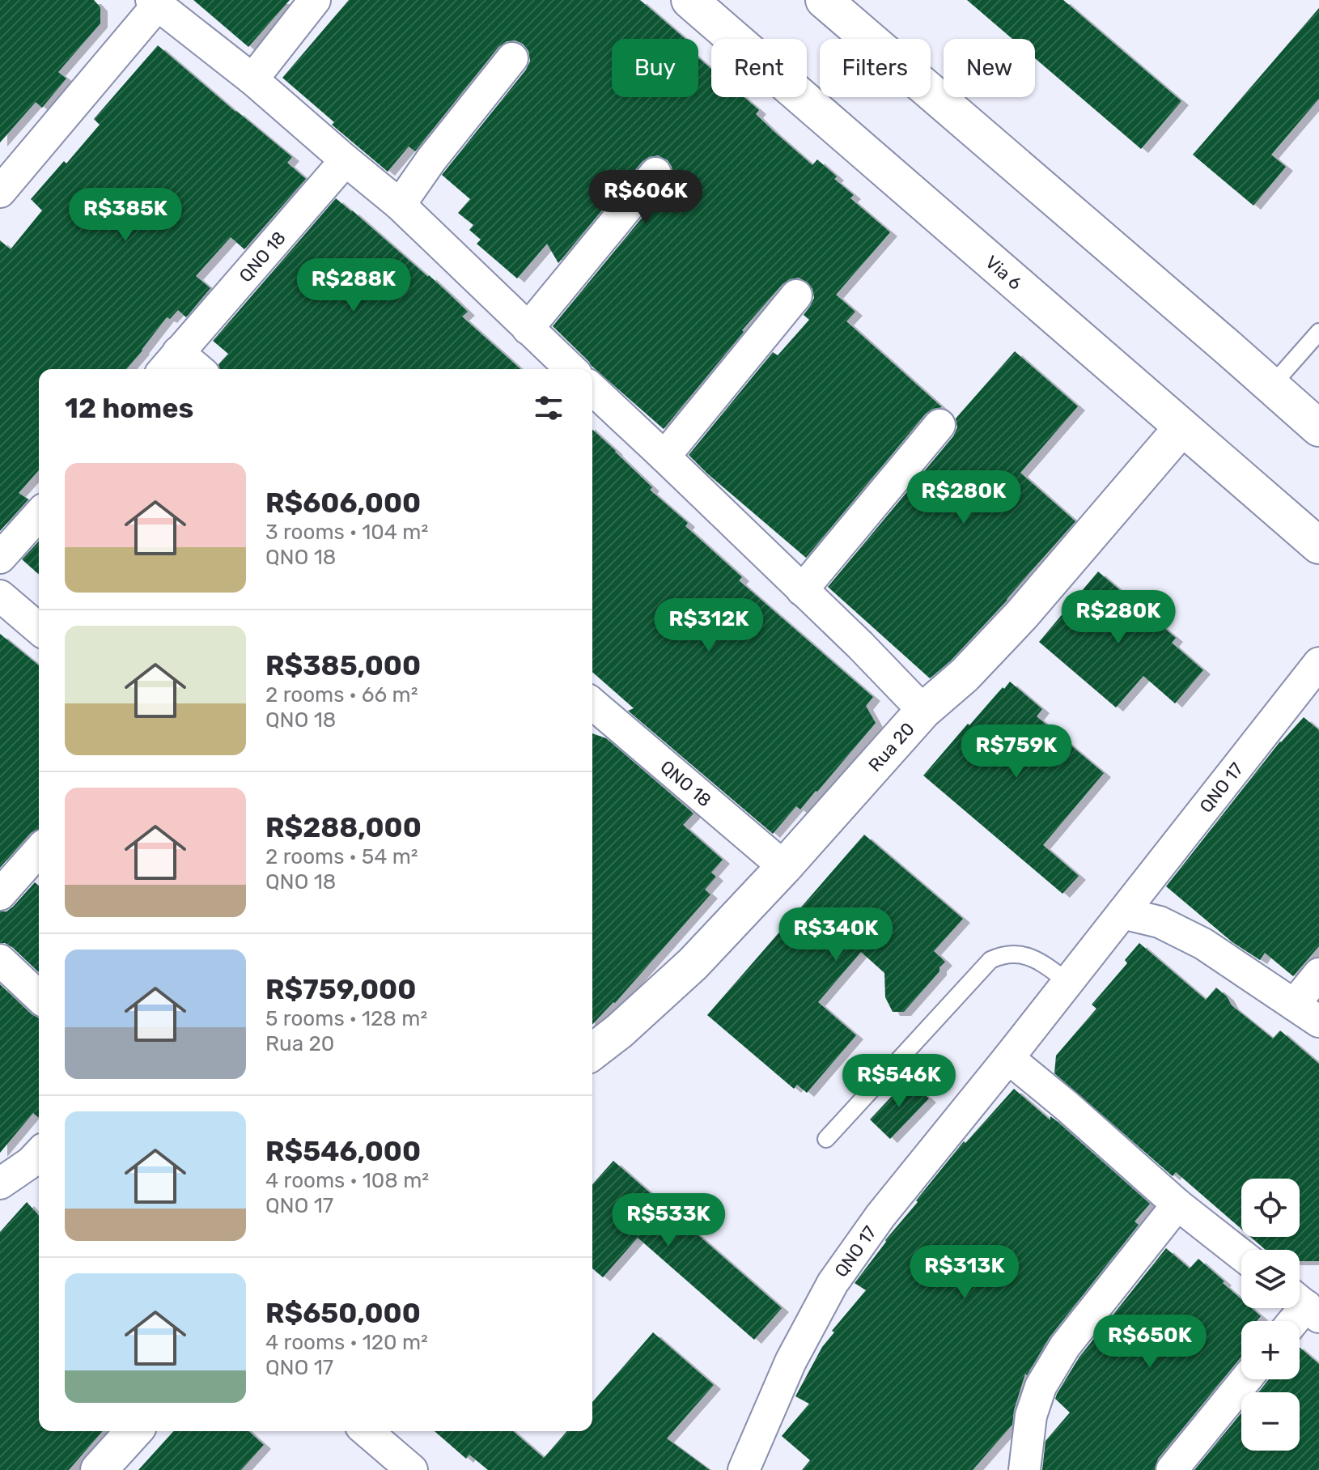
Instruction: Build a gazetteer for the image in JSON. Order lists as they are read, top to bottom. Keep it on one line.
{"streets":{"main road":["Via 6","Rua 20"],"street":["QNO 18","QNO 17"]},"crossings":[["QNO 18","Rua 20"],["Via 6","Rua 20"]],"page":{"chip":["Buy","Rent","Filters","New"],"price":["R$606K","R$385K","R$288K","R$280K","R$280K","R$312K","R$759K","R$340K","R$546K","R$533K","R$313K","R$650K"],"heading":"12 homes","list":[{"name":"R$606,000","note":"3 rooms · 104 m² · QNO 18"},{"name":"R$385,000","note":"2 rooms · 66 m² · QNO 18"},{"name":"R$288,000","note":"2 rooms · 54 m² · QNO 18"},{"name":"R$759,000","note":"5 rooms · 128 m² · Rua 20"},{"name":"R$546,000","note":"4 rooms · 108 m² · QNO 17"},{"name":"R$650,000","note":"4 rooms · 120 m² · QNO 17"}],"map_buttons":["+","−"]}}
